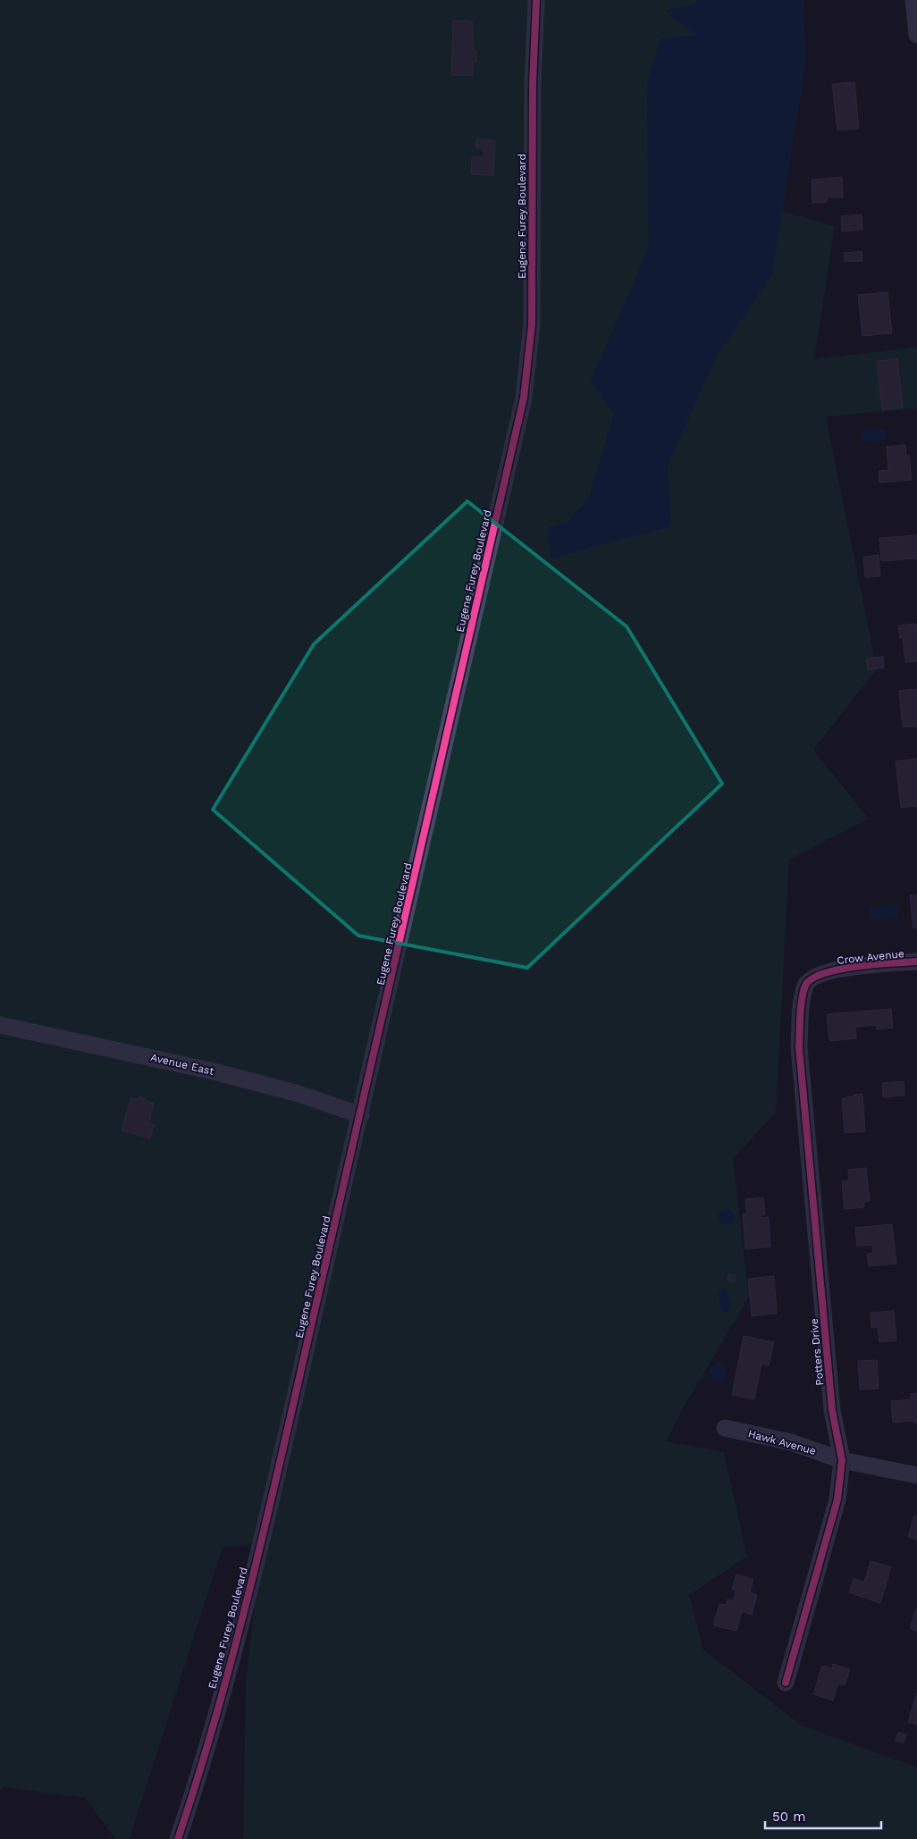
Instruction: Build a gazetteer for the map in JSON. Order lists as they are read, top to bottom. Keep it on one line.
{"streets":{"street":["Eugene Furey Boulevard","Crow Avenue","Avenue East","Potters Drive","Hawk Avenue"]},"crossings":[["Eugene Furey Boulevard","Avenue East"],["Crow Avenue","Potters Drive"],["Potters Drive","Hawk Avenue"]],"scale_bar":"50 m"}
